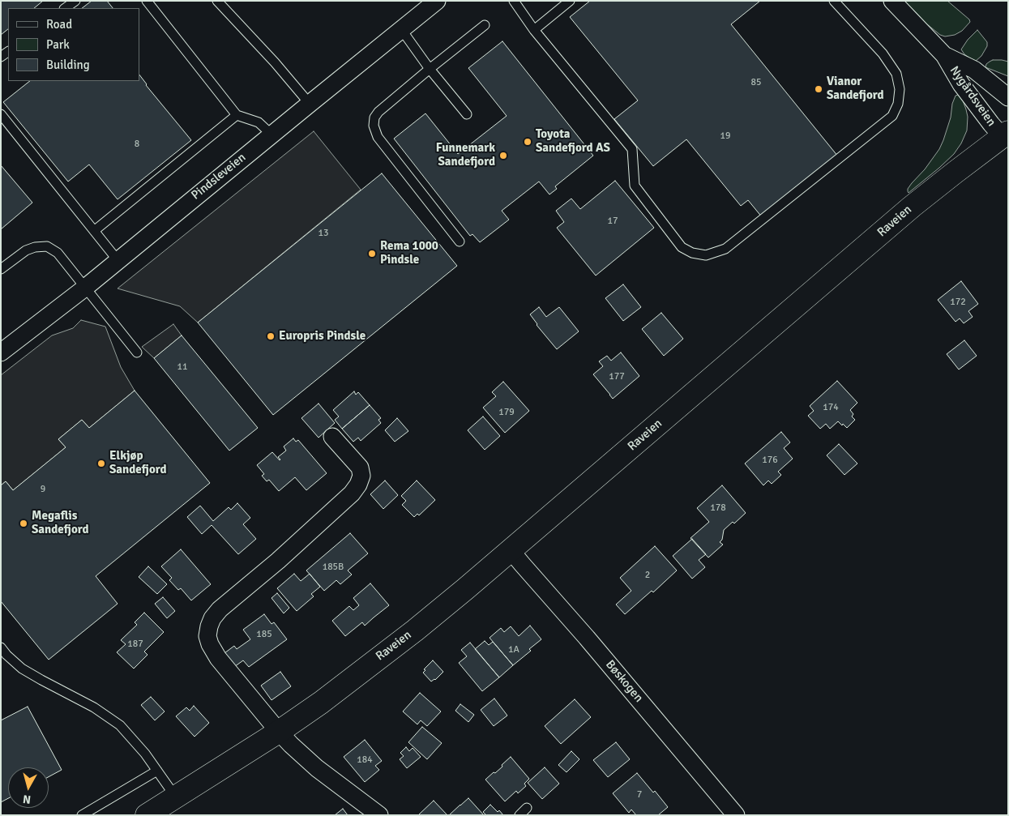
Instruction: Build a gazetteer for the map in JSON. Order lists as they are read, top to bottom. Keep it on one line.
{"streets":{"main road":["Raveien"],"street":["Nygårdsveien","Pindsleveien","Bøskogen"]},"crossings":[["Nygårdsveien","Raveien"],["Raveien","Bøskogen"]],"places":["Vianor Sandefjord","Toyota Sandefjord AS","Funnemark Sandefjord","Rema 1000 Pindsle","Europris Pindsle","Elkjøp Sandefjord","Megaflis Sandefjord"],"house_numbers":["85","19","8","17","13","172","11","177","174","179","176","9","178","185B","2","185","187","1A","184","7"],"legend":["Road","Park","Building"],"north":"bottom"}
